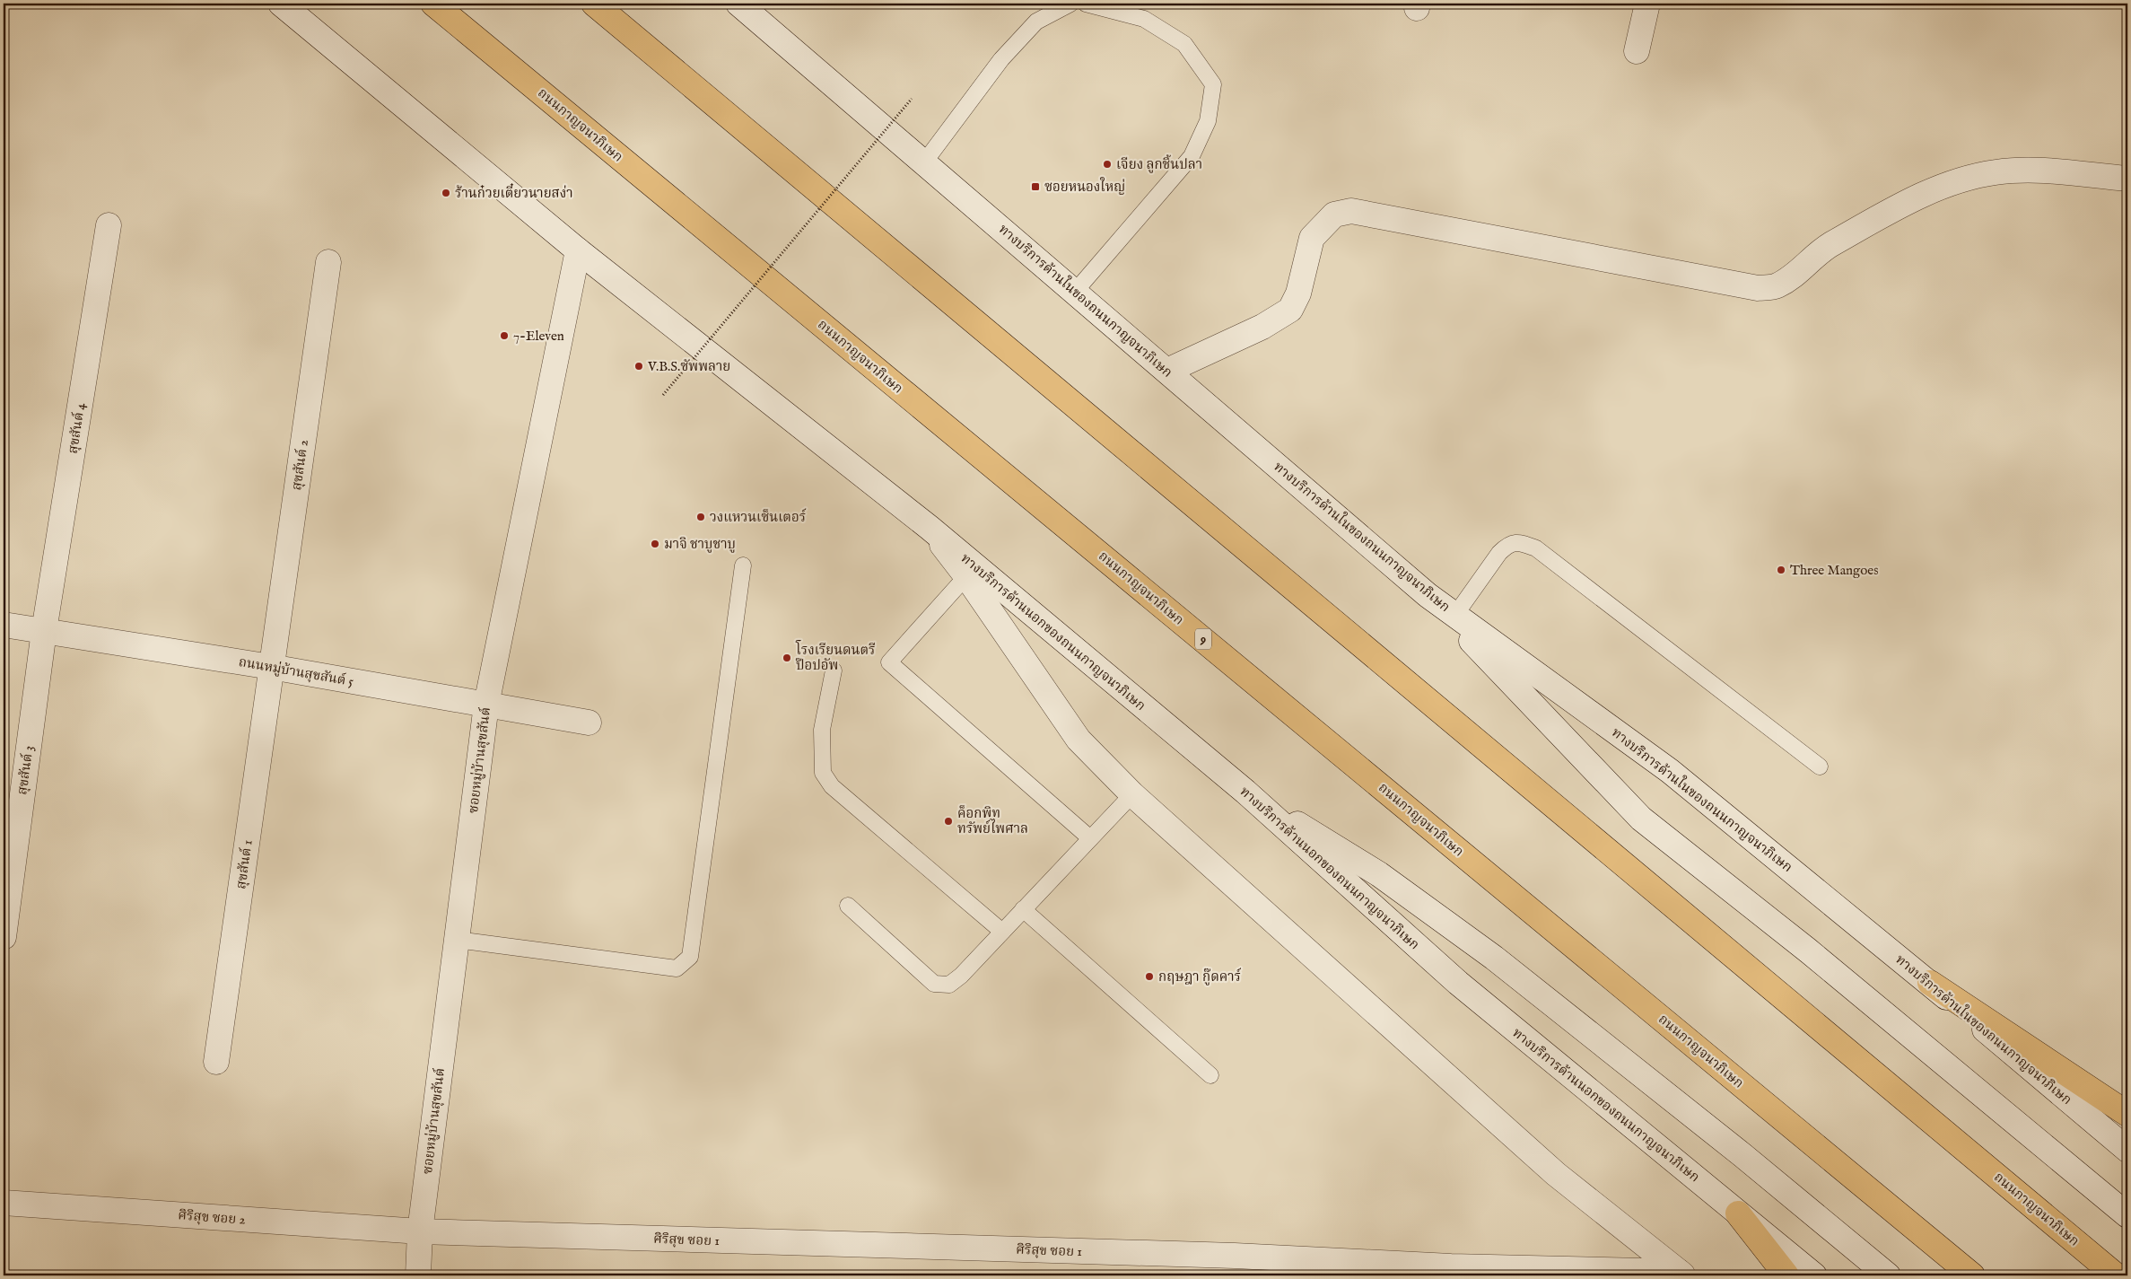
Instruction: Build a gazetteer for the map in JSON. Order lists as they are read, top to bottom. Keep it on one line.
{"streets":{"main road":["ถนนกาญจนาภิเษก","9"],"street":["ทางบริการด้านในของถนนกาญจนาภิเษก","สุขสันต์ 4","สุขสันต์ 2","ทางบริการด้านนอกของถนนกาญจนาภิเษก","ถนนหมู่บ้านสุขสันต์ 5","ซอยหมู่บ้านสุขสันต์","สุขสันต์ 3","สุขสันต์ 1","ศิริสุข ซอย 2","ศิริสุข ซอย 1"]},"crossings":[["สุขสันต์ 4","ถนนหมู่บ้านสุขสันต์ 5"],["สุขสันต์ 4","สุขสันต์ 3"],["สุขสันต์ 2","ถนนหมู่บ้านสุขสันต์ 5"],["สุขสันต์ 2","สุขสันต์ 1"],["ทางบริการด้านนอกของถนนกาญจนาภิเษก","ซอยหมู่บ้านสุขสันต์"],["ถนนหมู่บ้านสุขสันต์ 5","ซอยหมู่บ้านสุขสันต์"],["ถนนหมู่บ้านสุขสันต์ 5","สุขสันต์ 3"],["ถนนหมู่บ้านสุขสันต์ 5","สุขสันต์ 1"],["ซอยหมู่บ้านสุขสันต์","ศิริสุข ซอย 2"],["ซอยหมู่บ้านสุขสันต์","ศิริสุข ซอย 1"],["ศิริสุข ซอย 2","ศิริสุข ซอย 1"]],"places":{"other":["เจียง ลูกชิ้นปลา","ร้านก๋วยเตี๋ยวนายสง่า","7-Eleven","V.B.S.ซัพพลาย","วงแหวนเซ็นเตอร์","มาจิ ชาบูชาบู","Three Mangoes","โรงเรียนดนตรี ป๊อปอัพ","ค็อกพิท ทรัพย์ไพศาล","กฤษฎา กู๊ดคาร์"],"transit":["ซอยหนองใหญ่"]}}
